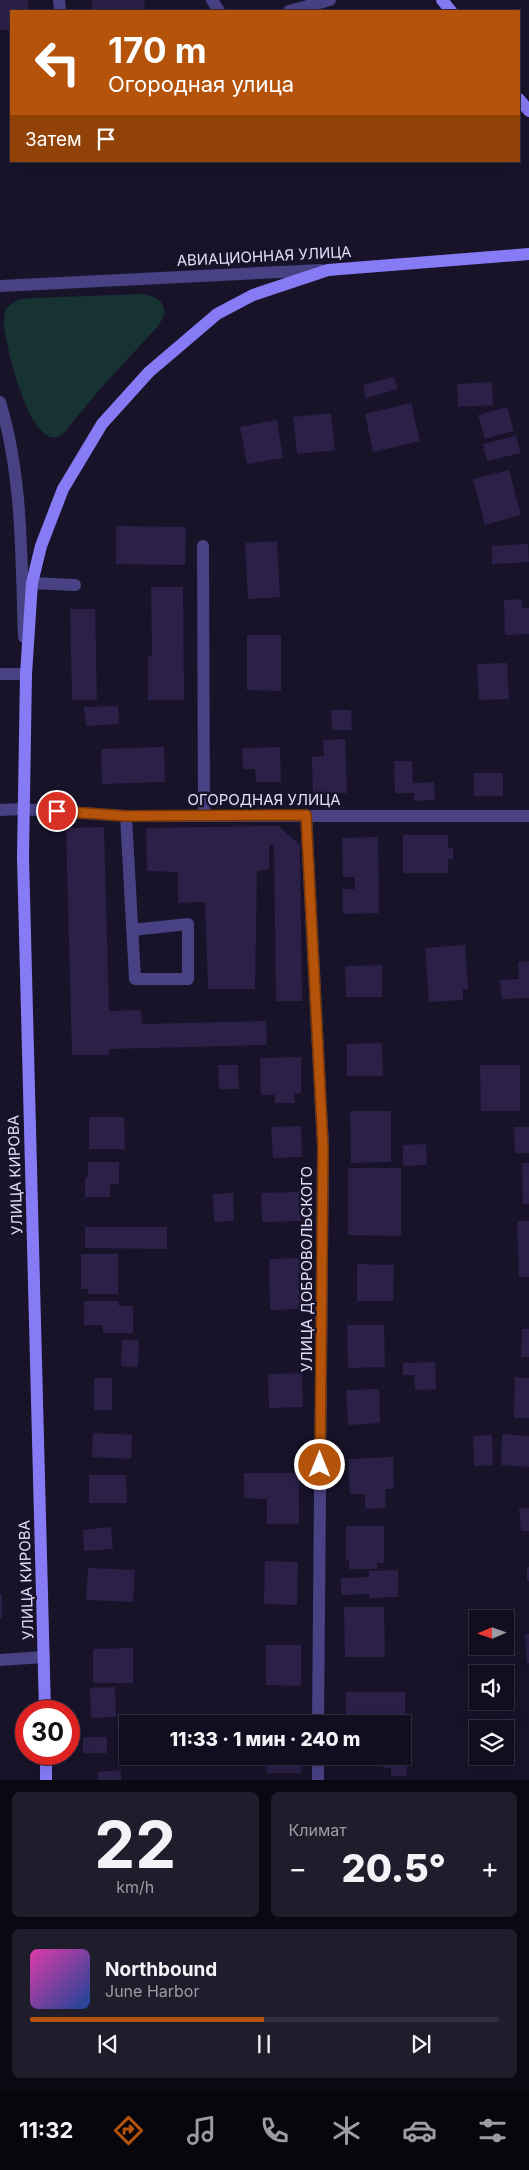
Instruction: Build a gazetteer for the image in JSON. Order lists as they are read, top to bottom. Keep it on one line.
{"streets":{"main road":["АВИАЦИОННАЯ УЛИЦА","УЛИЦА КИРОВА"],"street":["ОГОРОДНАЯ УЛИЦА","УЛИЦА ДОБРОВОЛЬСКОГО"]},"crossings":[["АВИАЦИОННАЯ УЛИЦА","УЛИЦА КИРОВА"],["ОГОРОДНАЯ УЛИЦА","УЛИЦА КИРОВА"],["ОГОРОДНАЯ УЛИЦА","УЛИЦА ДОБРОВОЛЬСКОГО"]],"north":"left","page":{"turn":["170 m","Огородная улица"],"then":"Затем","limit":"30","trip":"11:33 · 1 мин · 240 m","tile":[["22","km/h"],"Климат"],"heat":["−","20.5°","+"],"song":["Northbound","June Harbor"],"tabs":"11:32"}}
